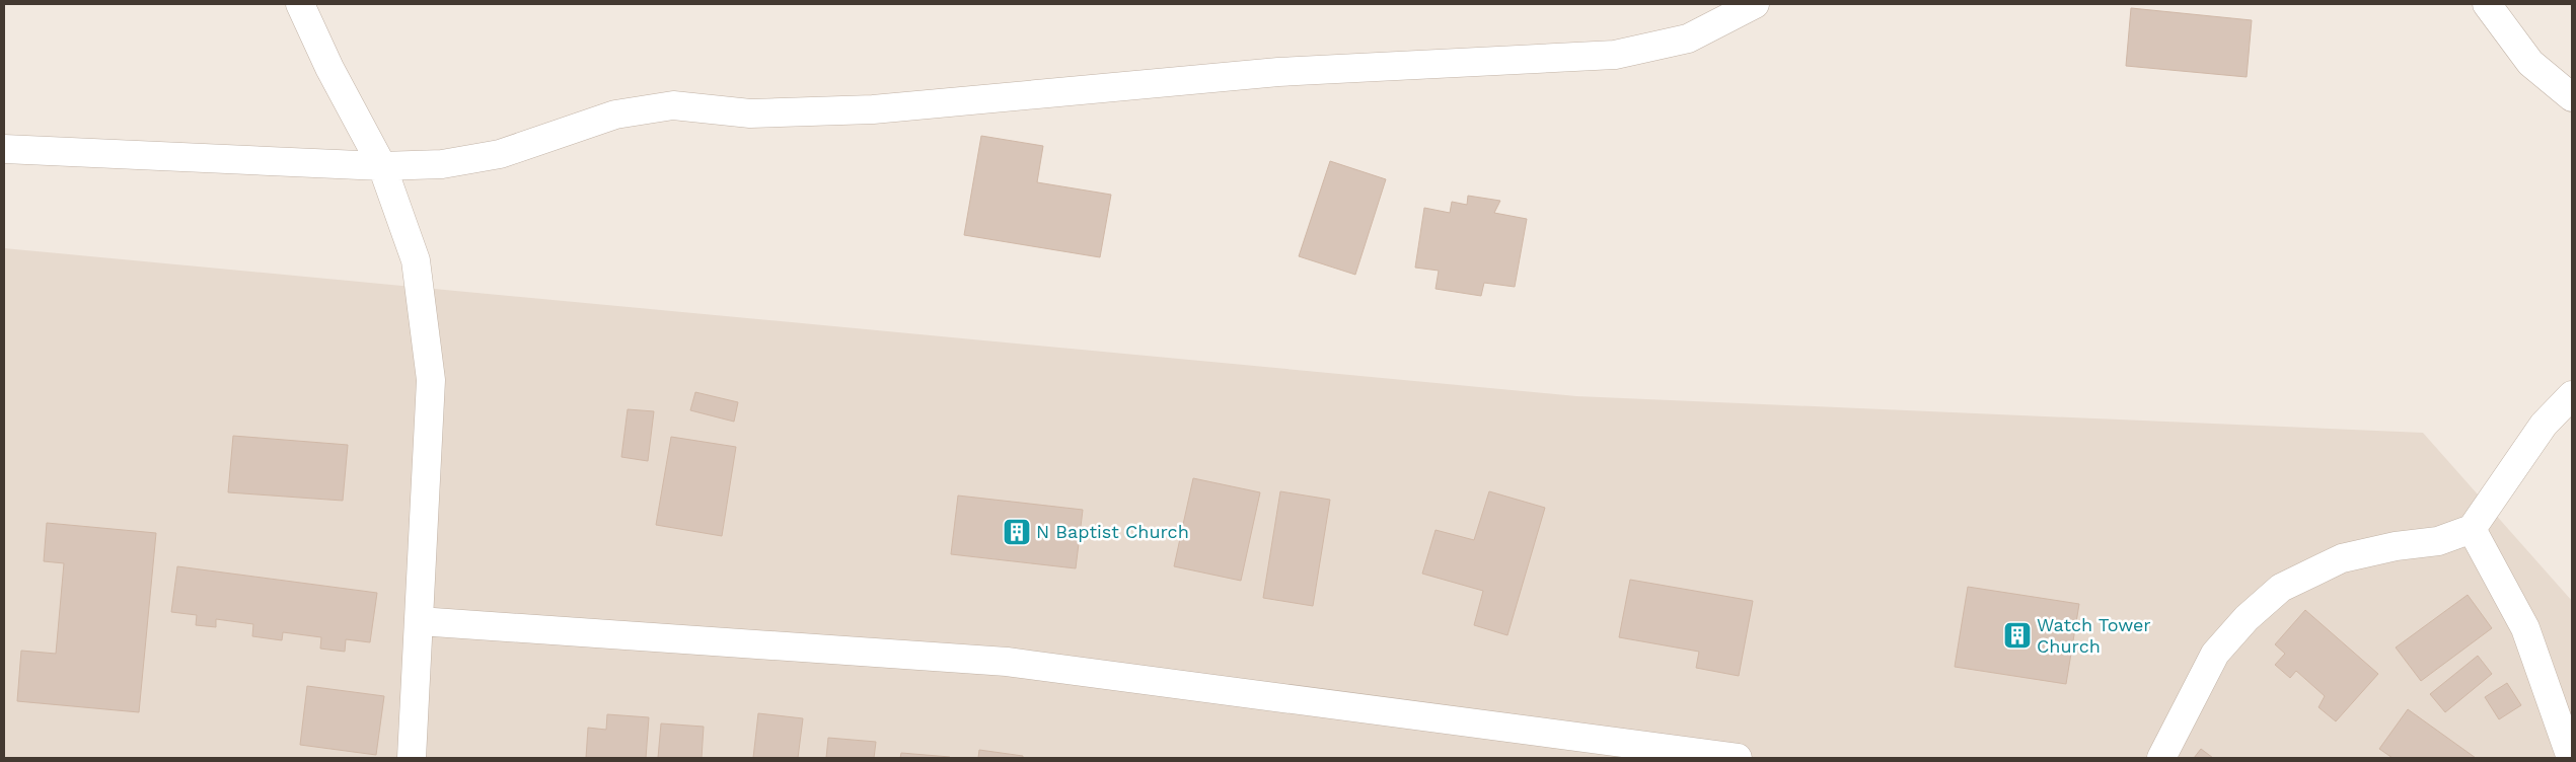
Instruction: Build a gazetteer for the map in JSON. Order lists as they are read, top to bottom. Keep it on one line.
{"places":{"building":["N Baptist Church","Watch Tower Church"]}}
